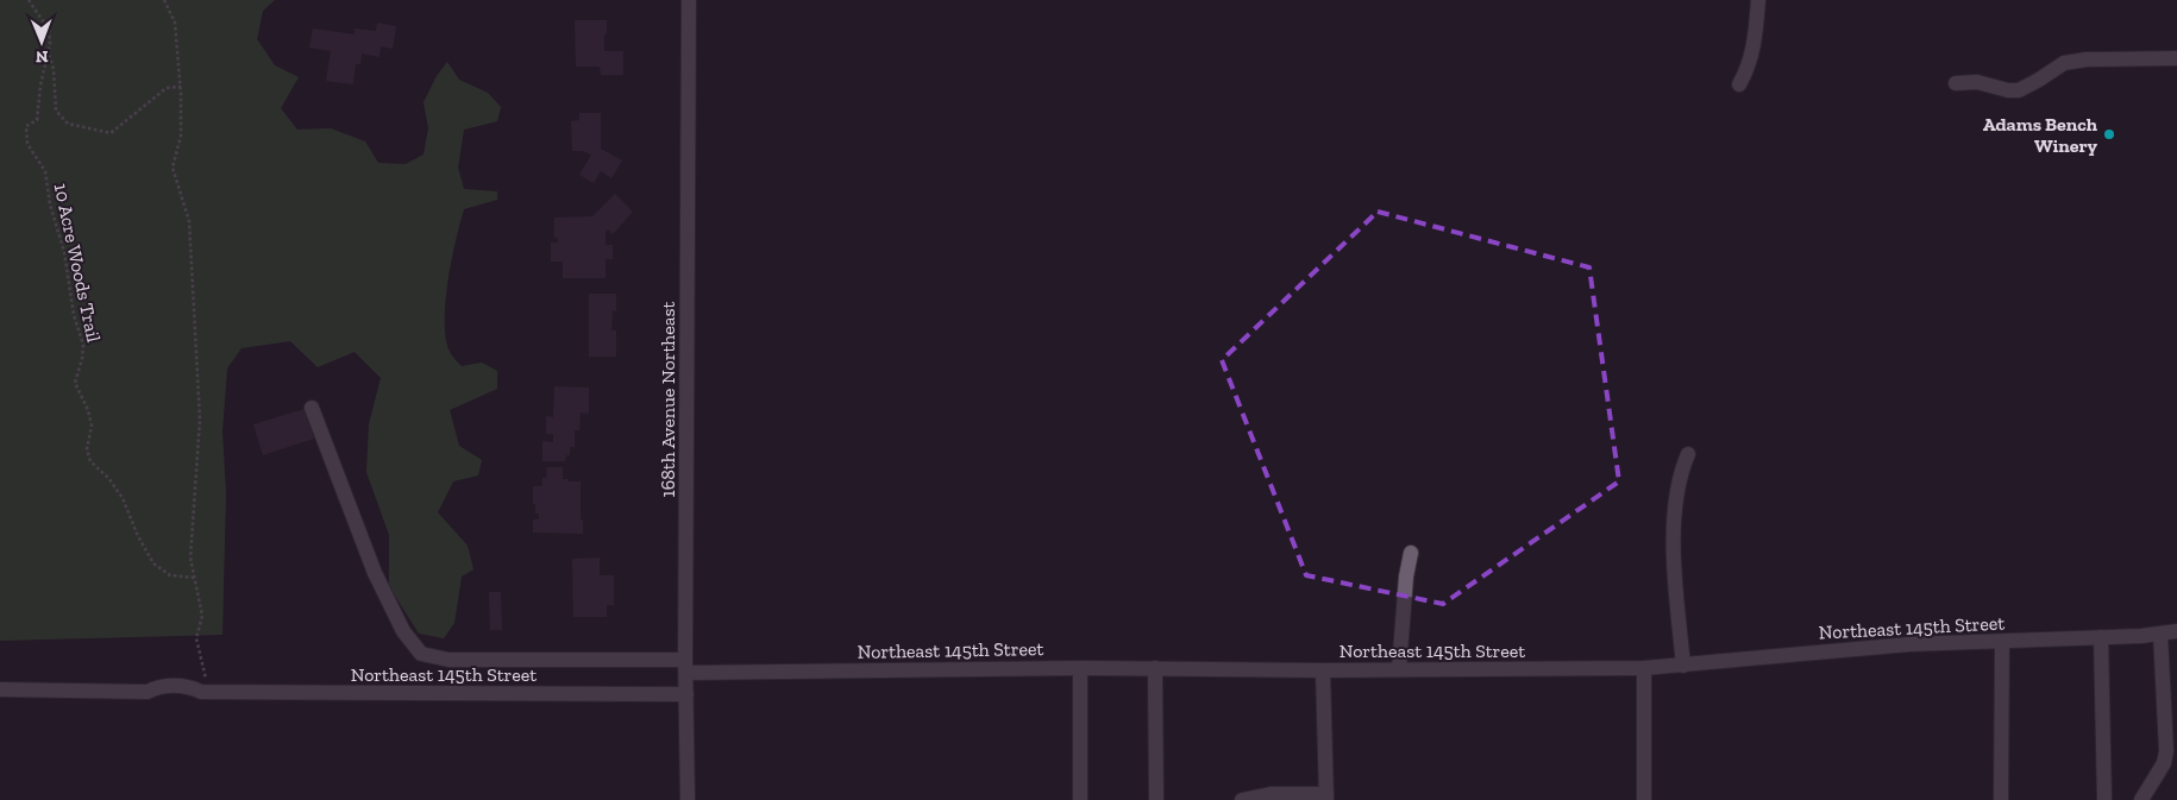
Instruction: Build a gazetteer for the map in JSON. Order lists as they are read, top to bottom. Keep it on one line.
{"streets":{"street":["168th Avenue Northeast","Northeast 145th Street"],"path":["10 Acre Woods Trail"]},"crossings":[["168th Avenue Northeast","Northeast 145th Street"]],"places":["Adams Bench Winery"],"north":"bottom"}
